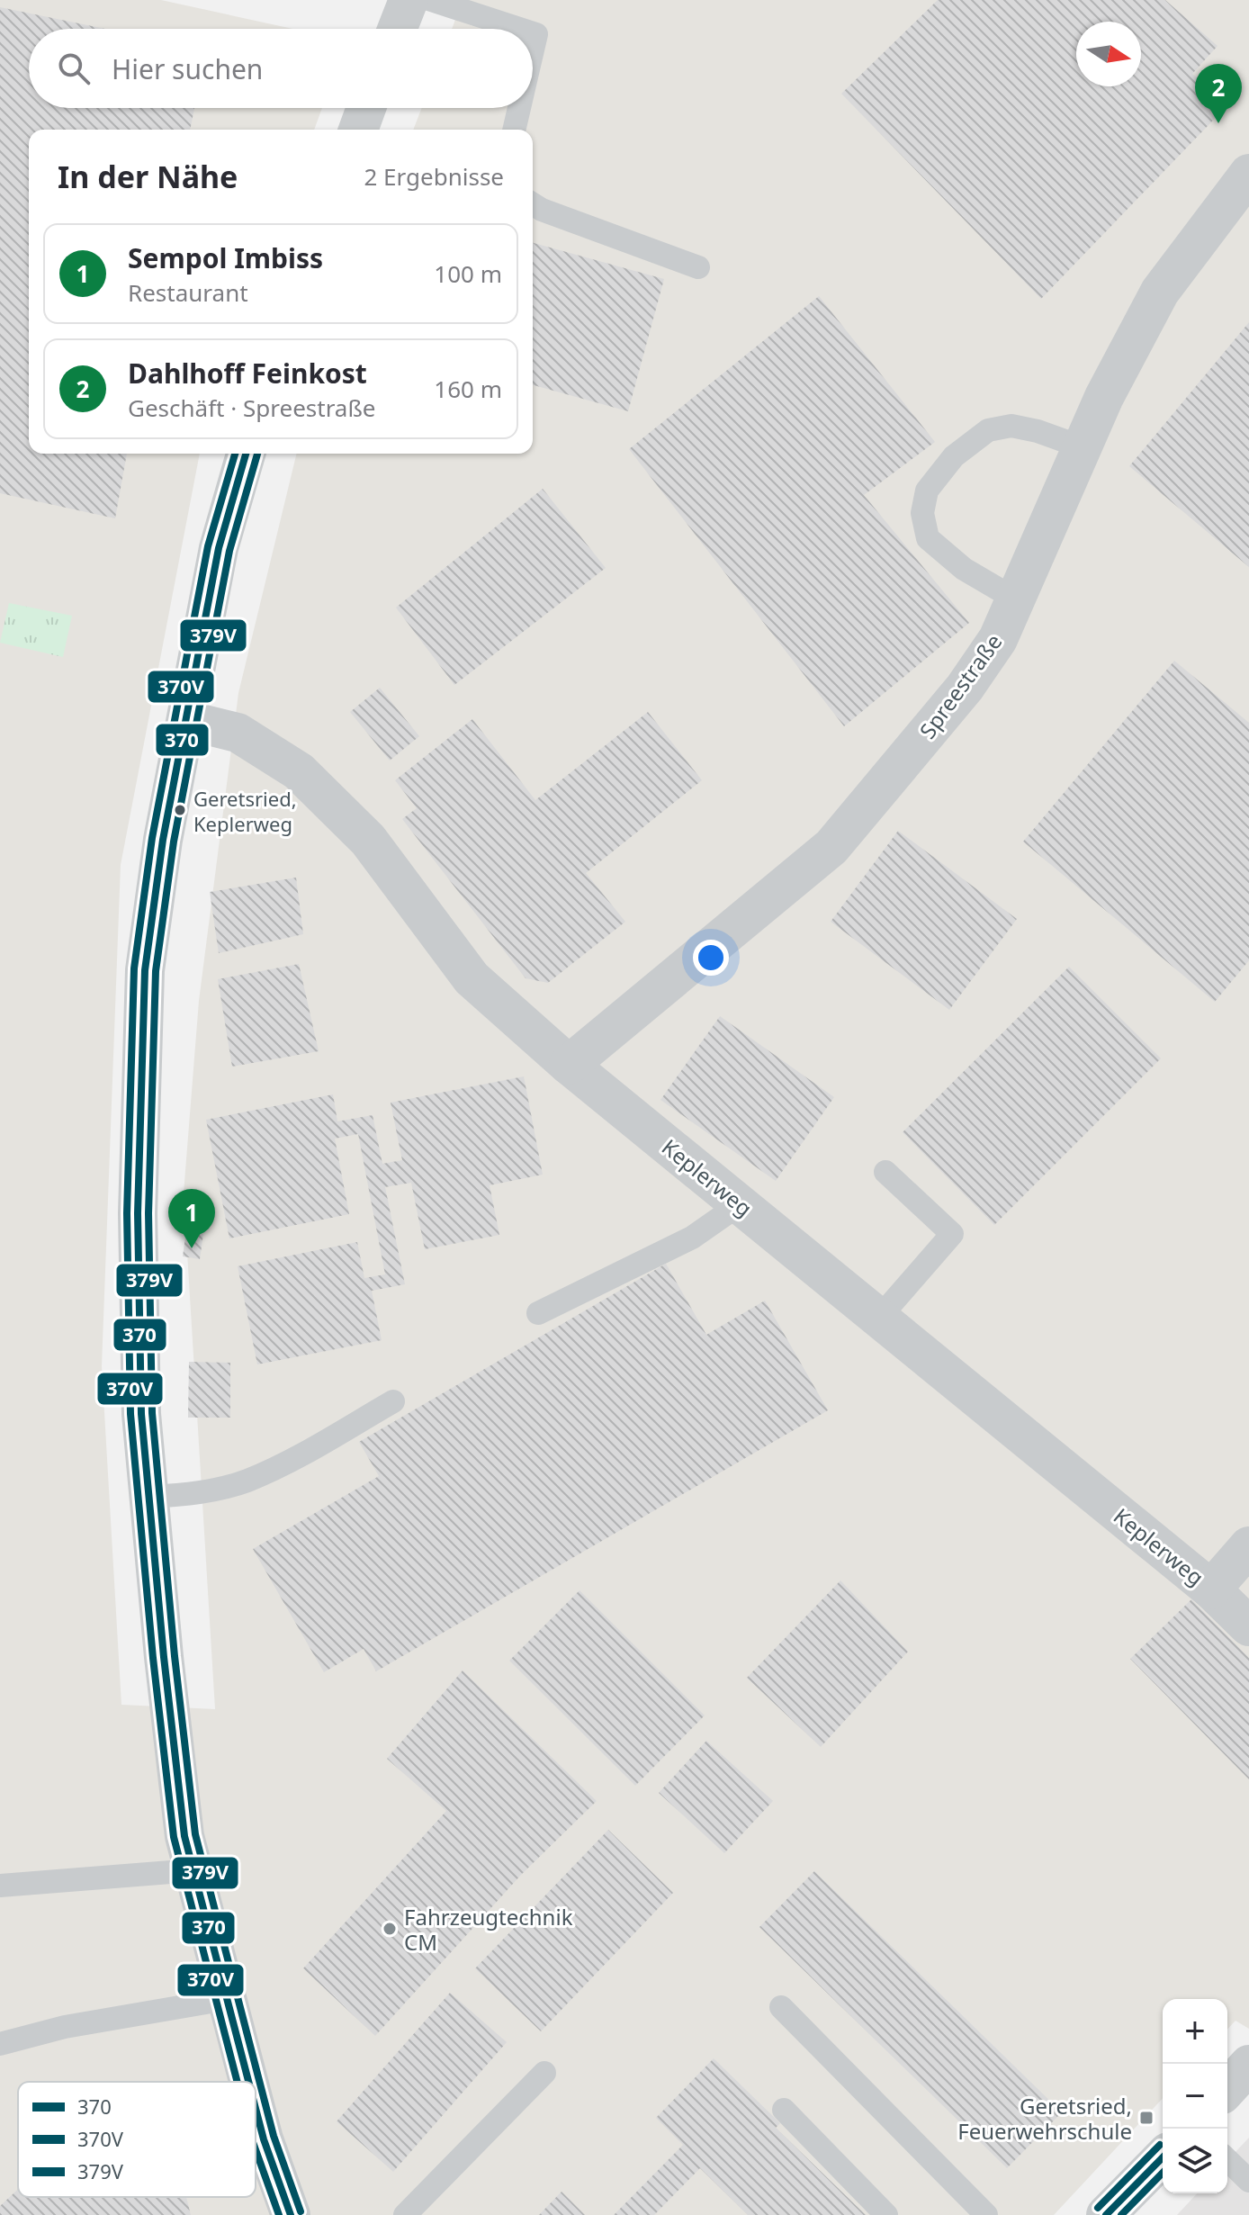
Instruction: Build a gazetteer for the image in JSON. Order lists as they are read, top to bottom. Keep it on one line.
{"streets":{"street":["Spreestraße","Keplerweg"]},"crossings":[["Spreestraße","Keplerweg"]],"places":{"other":["Geretsried, Keplerweg","Fahrzeugtechnik CM"],"transit":["Geretsried, Feuerwehrschule"]},"lines":["transit line 370","transit line 370V","transit line 379V"],"legend":["370","370V","379V"],"north":"right","page":{"search":"Hier suchen","pins":["2","1"],"heading":["In der Nähe","2 Ergebnisse"],"list":[{"mark":"1","name":"Sempol Imbiss","note":"Restaurant","value":"100 m"},{"mark":"2","name":"Dahlhoff Feinkost","note":"Geschäft · Spreestraße","value":"160 m"}],"map_buttons":["+","−"]}}
